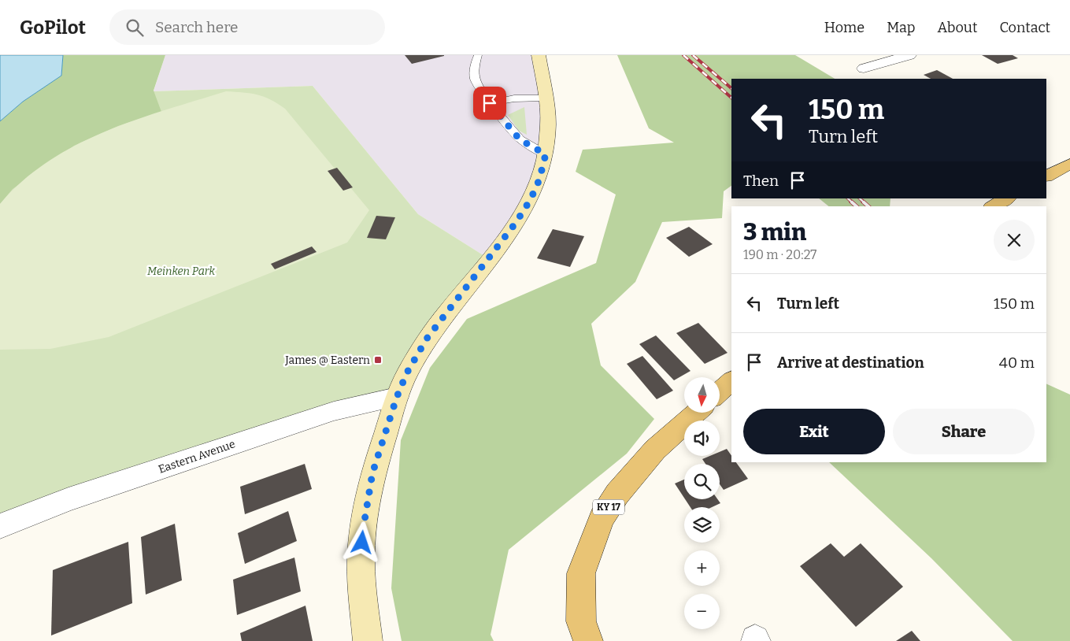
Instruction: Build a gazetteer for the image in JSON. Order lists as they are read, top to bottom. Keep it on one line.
{"streets":{"main road":["KY 17"],"street":["Eastern Avenue"]},"parks":["Meinken Park"],"places":{"transit":["James @ Eastern"]},"north":"bottom","page":{"header":"GoPilot","search":"Search here","nav":["Home","Map","About","Contact"],"turn":["150 m","Turn left"],"then":"Then","heading":["3 min","190 m · 20:27"],"list":[{"name":"Turn left","value":"150 m"},{"name":"Arrive at destination","value":"40 m"}],"map_buttons":["+","−"],"buttons":["Exit","Share"]}}
